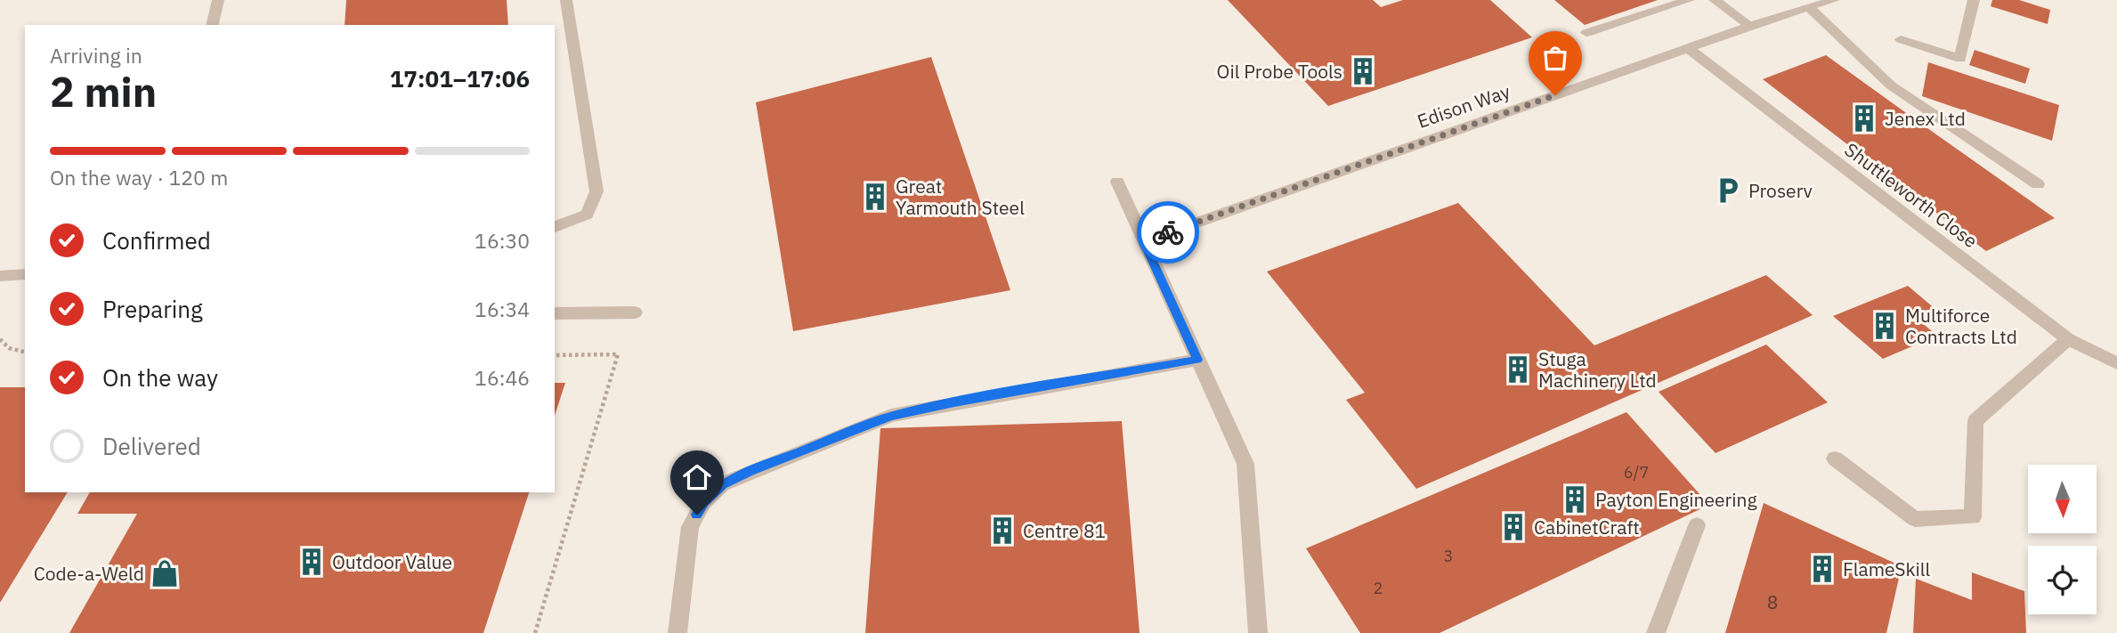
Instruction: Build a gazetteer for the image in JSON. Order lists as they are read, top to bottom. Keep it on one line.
{"streets":{"street":["Edison Way","Shuttleworth Close"]},"crossings":[["Edison Way","Shuttleworth Close"]],"places":{"building":["Oil Probe Tools","Jenex Ltd","Great Yarmouth Steel","Multiforce Contracts Ltd","Stuga Machinery Ltd","Payton Engineering","CabinetCraft","Centre 81","Outdoor Value","FlameSkill"],"parking":["Proserv"],"shop":["Code-a-Weld"]},"house_numbers":["6/7","3","2","8"],"north":"bottom","page":{"heading":["2 min","Arriving in","17:01–17:06"],"bar":"On the way · 120 m","list":[["Confirmed","16:30"],["Preparing","16:34"],["On the way","16:46"],"Delivered"]}}
